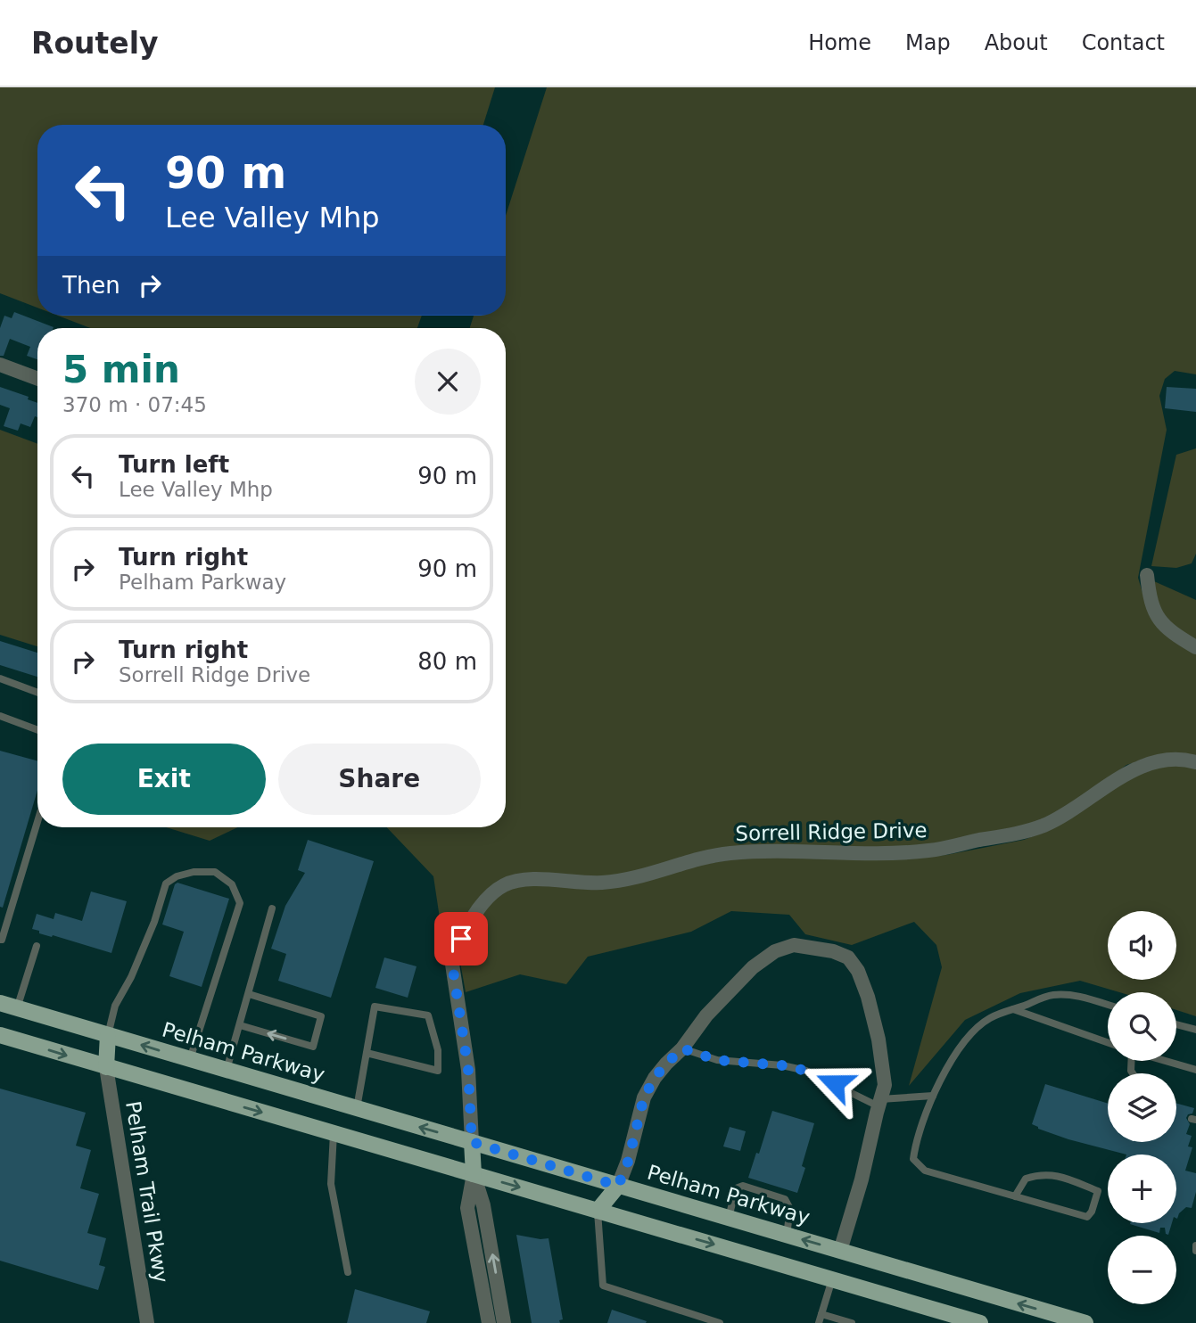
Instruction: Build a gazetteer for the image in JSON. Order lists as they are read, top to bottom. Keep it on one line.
{"streets":{"main road":["Pelham Parkway"],"street":["Sorrell Ridge Drive","Pelham Trail Pkwy"]},"crossings":[["Sorrell Ridge Drive","Pelham Parkway"]],"page":{"header":"Routely","nav":["Home","Map","About","Contact"],"turn":["90 m","Lee Valley Mhp"],"then":"Then","heading":["5 min","370 m · 07:45"],"list":[{"name":"Turn left","note":"Lee Valley Mhp","value":"90 m"},{"name":"Turn right","note":"Pelham Parkway","value":"90 m"},{"name":"Turn right","note":"Sorrell Ridge Drive","value":"80 m"}],"buttons":["Exit","Share"],"map_buttons":["+","−"]}}
